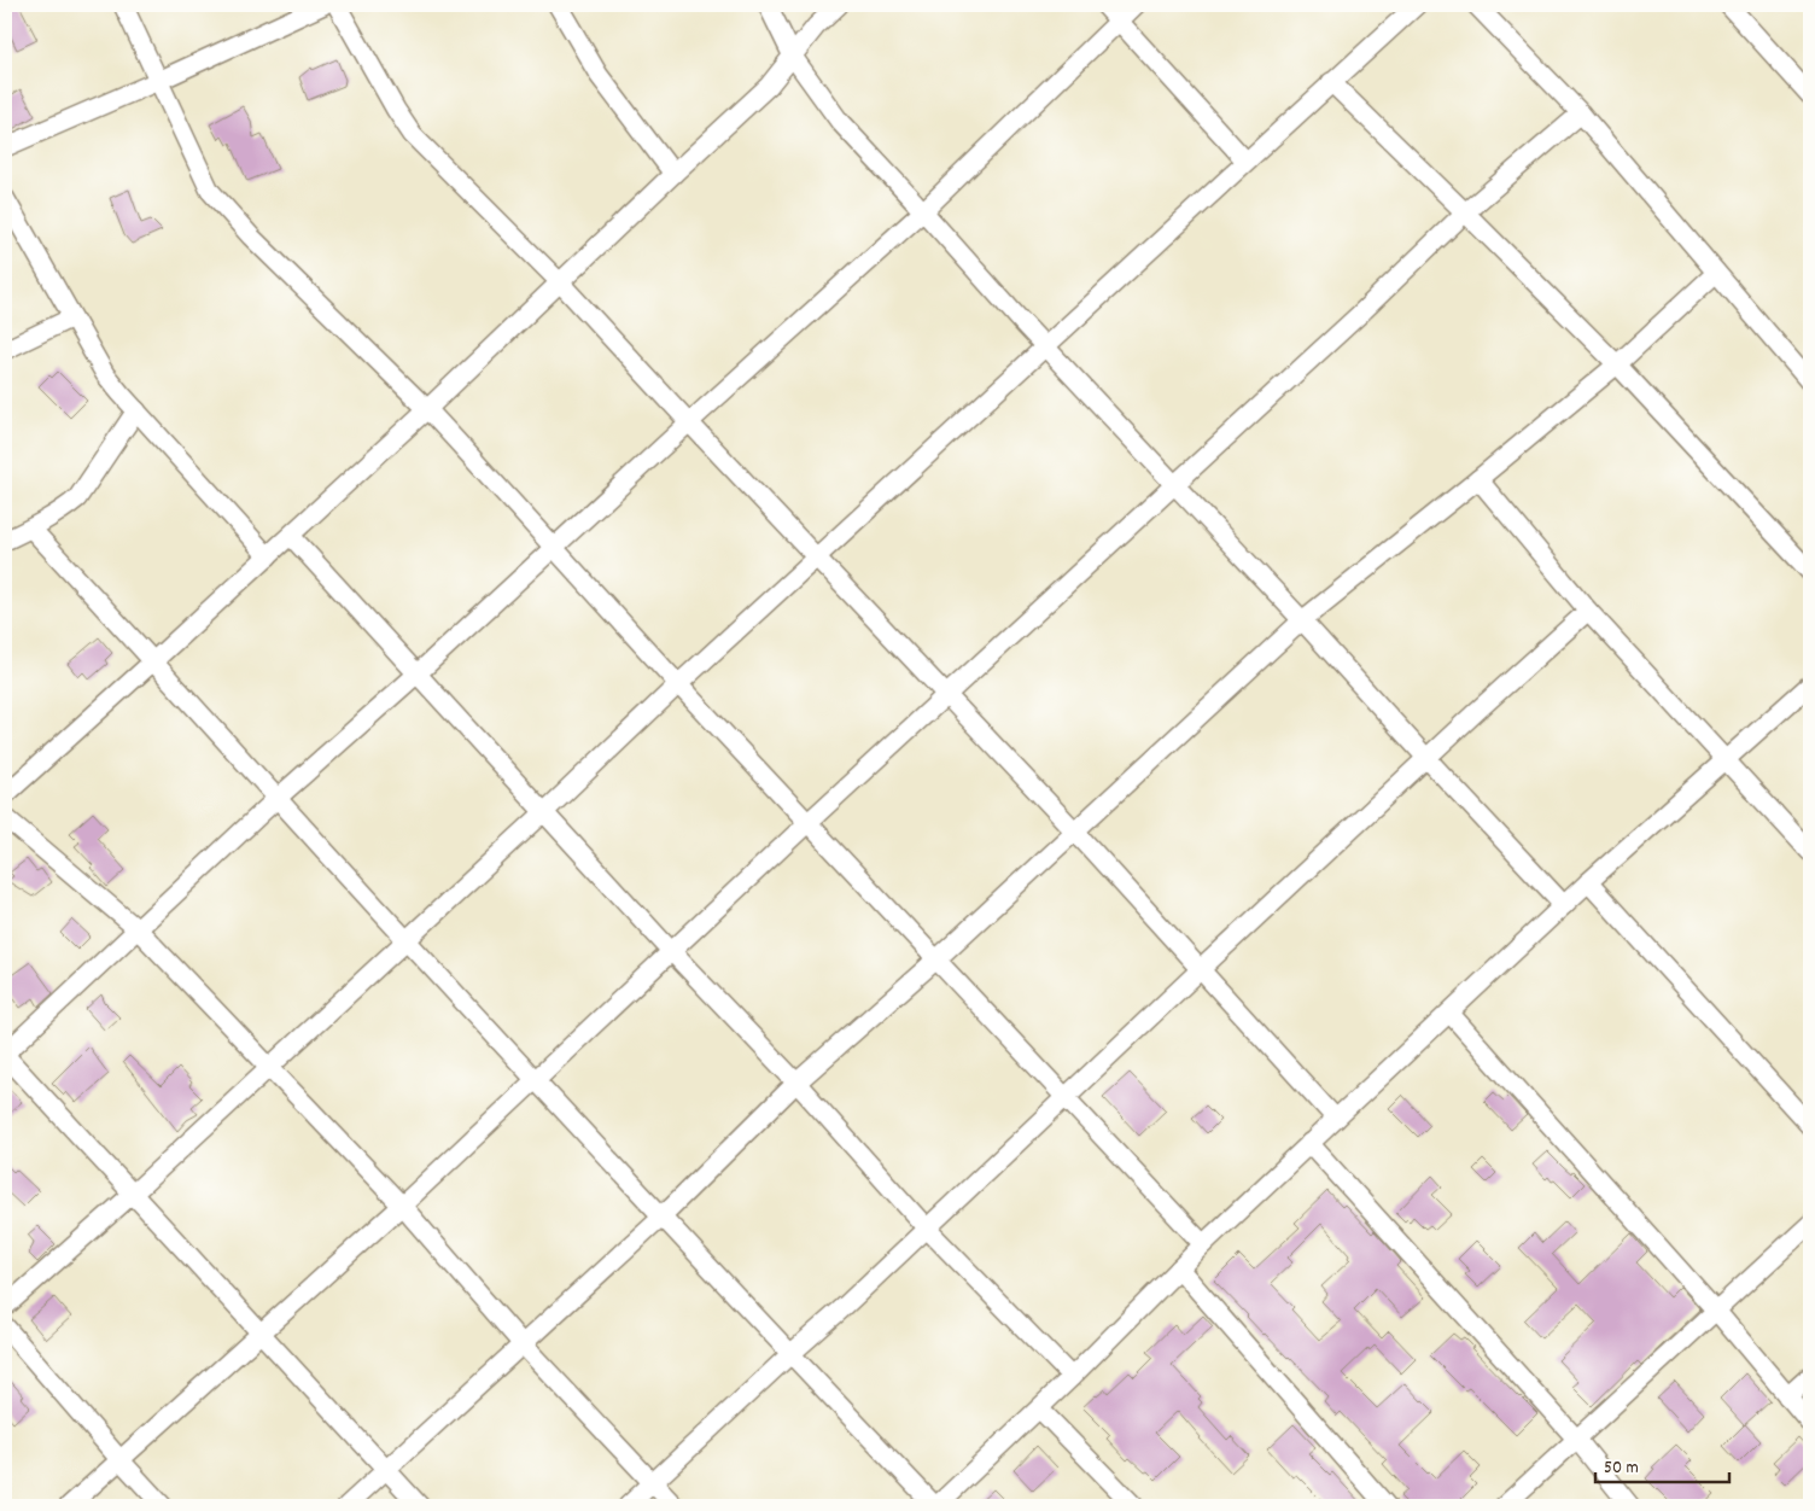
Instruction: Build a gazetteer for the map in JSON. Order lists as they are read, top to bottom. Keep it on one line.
{"scale_bar":"50 m"}
